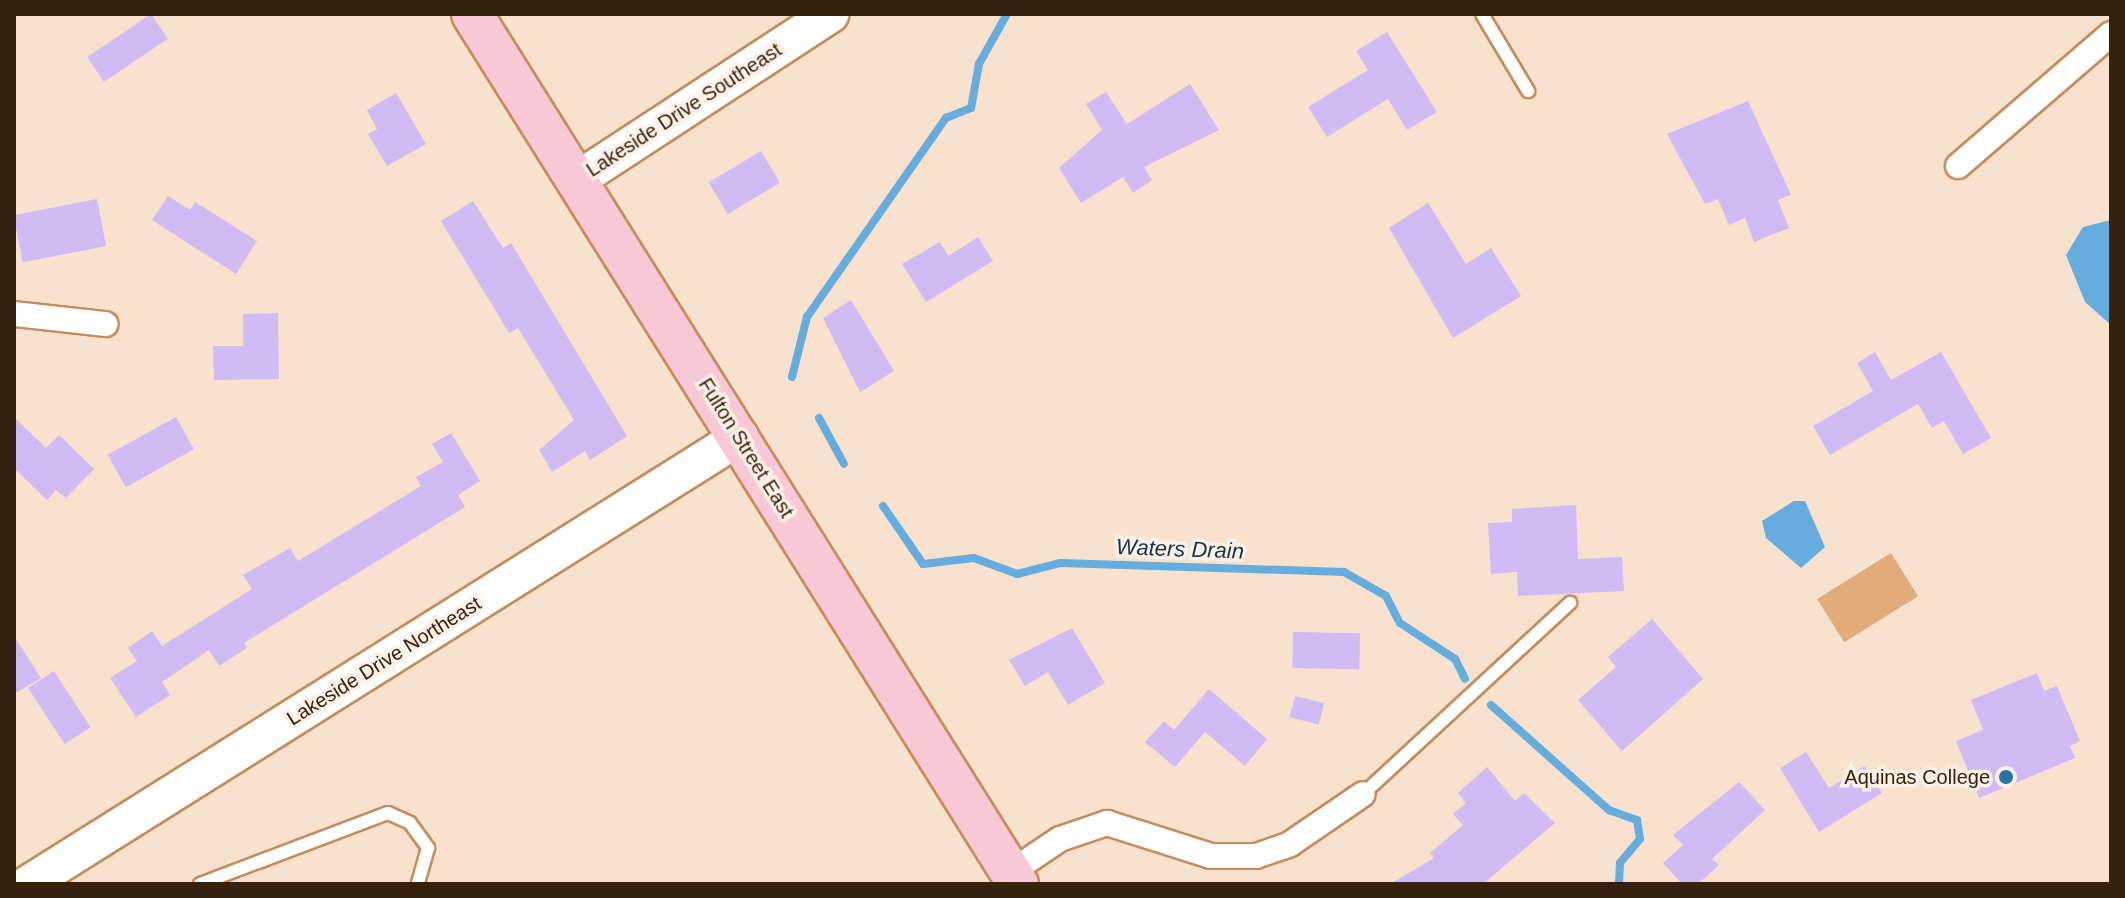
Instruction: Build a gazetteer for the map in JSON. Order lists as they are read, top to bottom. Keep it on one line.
{"streets":{"main road":["Fulton Street East"],"street":["Lakeside Drive Southeast","Lakeside Drive Northeast"]},"crossings":[["Lakeside Drive Southeast","Fulton Street East"],["Fulton Street East","Lakeside Drive Northeast"]],"water":["Waters Drain"],"places":["Aquinas College"]}
